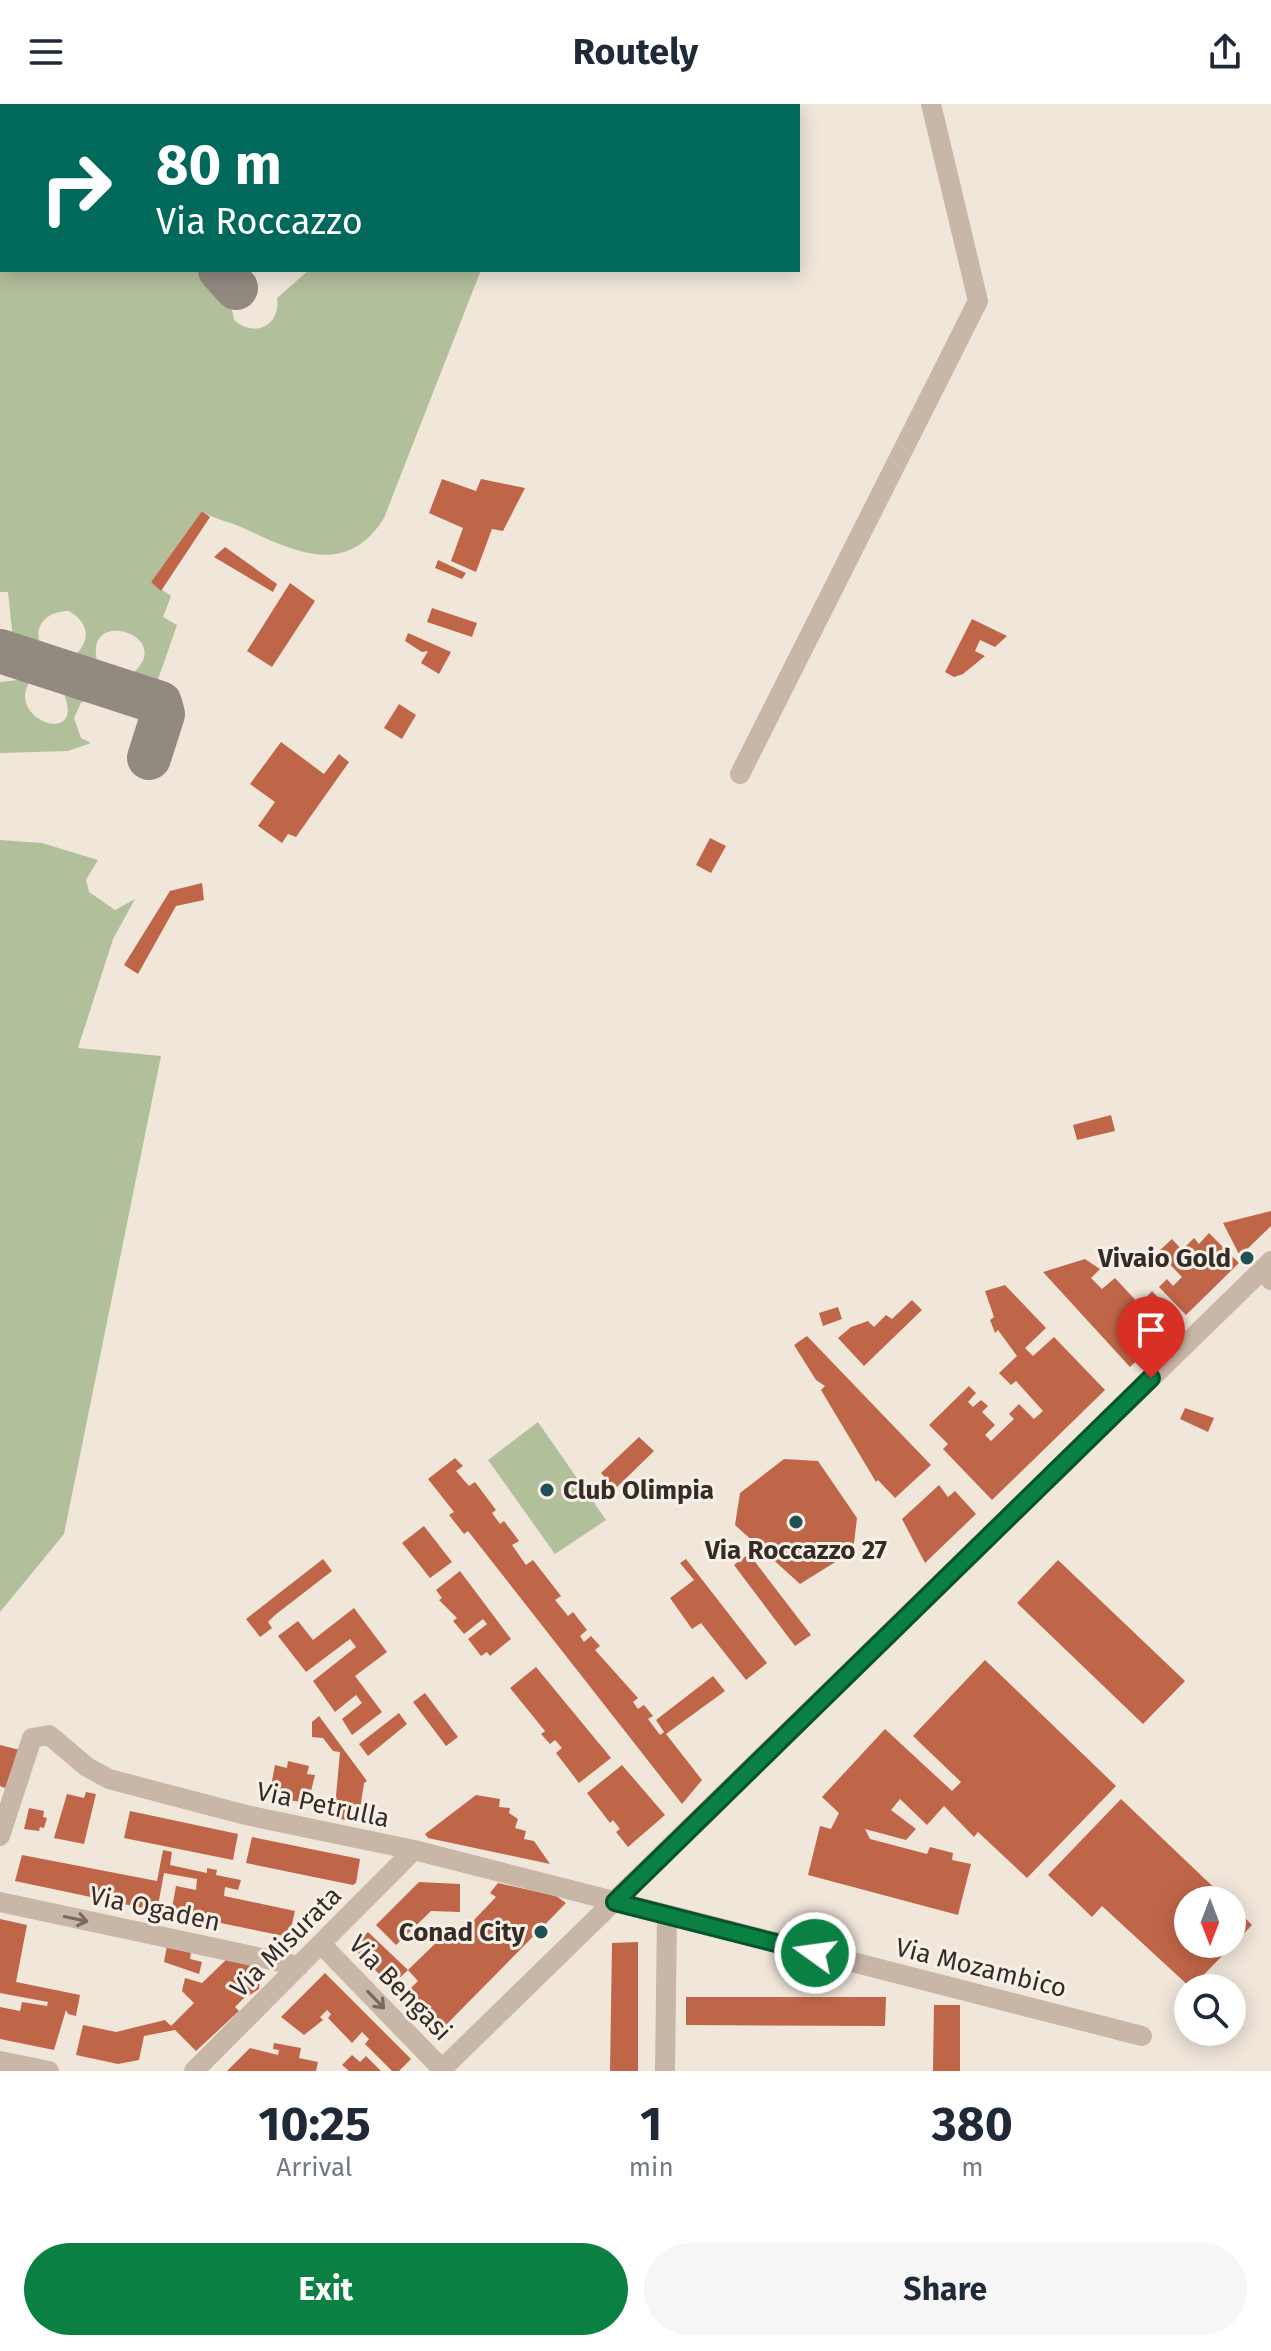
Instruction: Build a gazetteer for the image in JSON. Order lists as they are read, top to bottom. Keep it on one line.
{"streets":{"street":["Via Petrulla","Via Ogaden","Via Misurata","Via Mozambico","Via Bengasi"]},"crossings":[["Via Petrulla","Via Misurata"],["Via Petrulla","Via Mozambico"],["Via Ogaden","Via Misurata"],["Via Misurata","Via Bengasi"]],"one_way":["Via Ogaden","Via Bengasi"],"places":["Vivaio Gold","Club Olimpia","Via Roccazzo 27","Conad City"],"north":"bottom","page":{"header":"Routely","turn":["80 m","Via Roccazzo"],"eta":["10:25","Arrival","1","min","380","m"],"buttons":["Exit","Share"]}}
